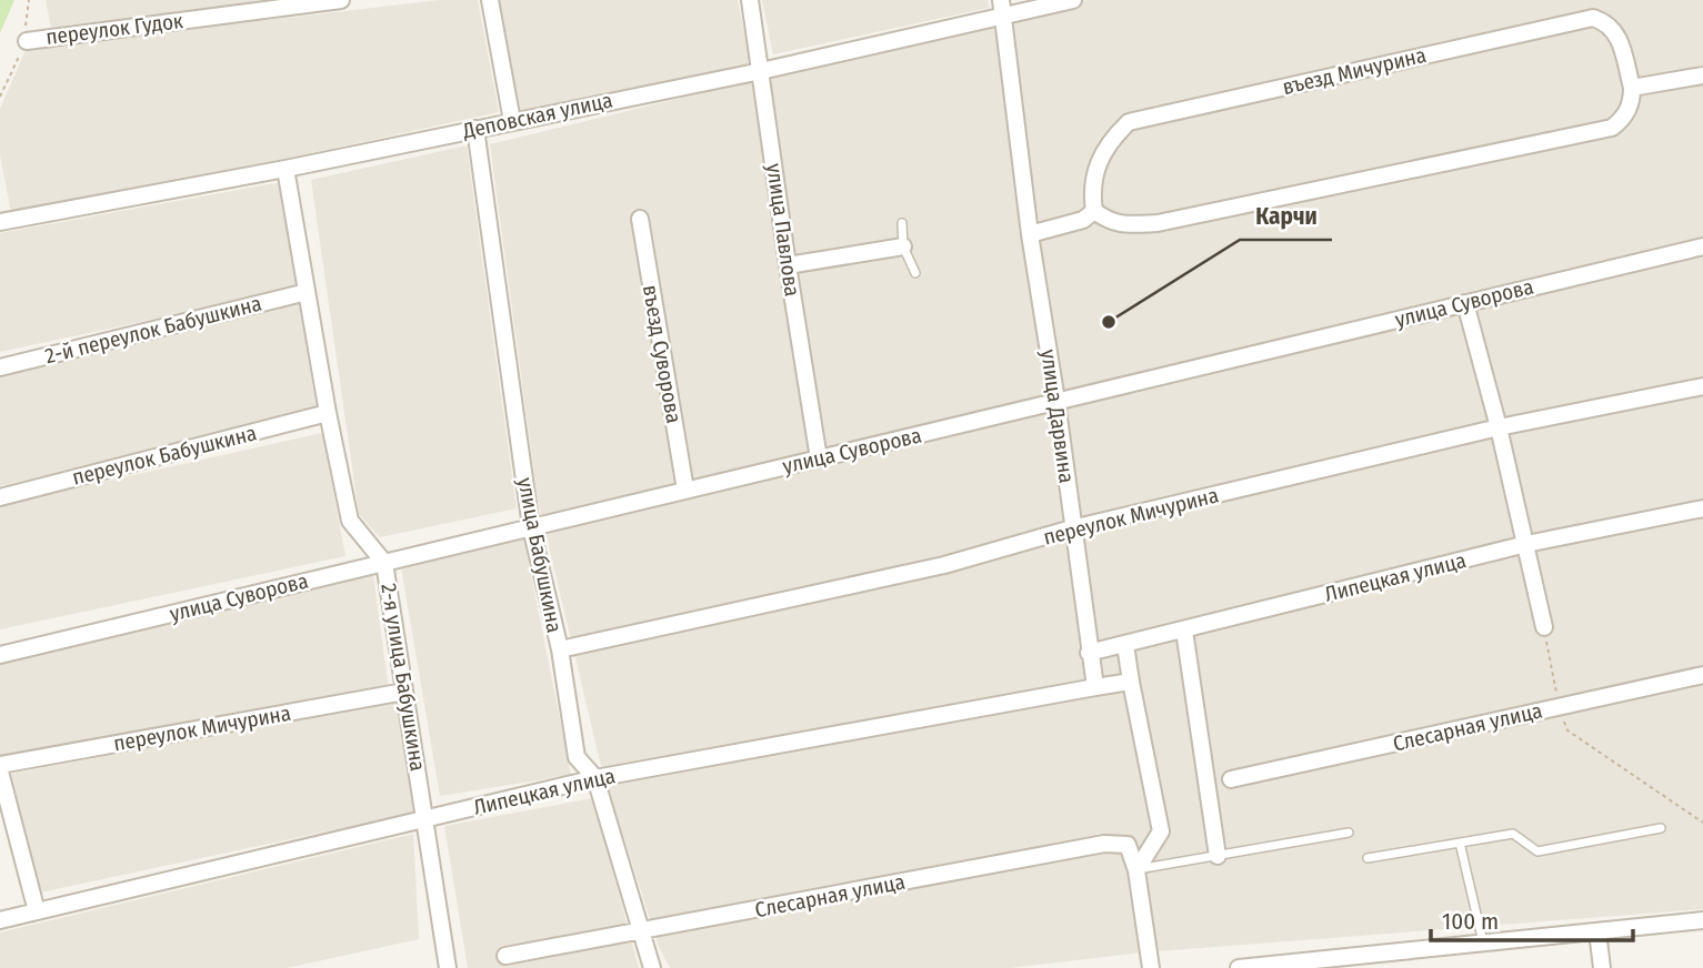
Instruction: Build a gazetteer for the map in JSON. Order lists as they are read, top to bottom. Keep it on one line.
{"streets":{"street":["переулок Гудок","въезд Мичурина","Деповская улица","улица Павлова","улица Суворова","2-й переулок Бабушкина","въезд Суворова","улица Дарвина","переулок Бабушкина","переулок Мичурина","улица Бабушкина","Липецкая улица","2-я улица Бабушкина","Слесарная улица"]},"crossings":[["Деповская улица","улица Павлова"],["Деповская улица","улица Дарвина"],["Деповская улица","улица Бабушкина"],["Деповская улица","2-я улица Бабушкина"],["улица Павлова","улица Суворова"],["улица Суворова","въезд Суворова"],["улица Суворова","улица Дарвина"],["улица Суворова","улица Бабушкина"],["улица Суворова","2-я улица Бабушкина"],["2-й переулок Бабушкина","2-я улица Бабушкина"],["улица Дарвина","переулок Мичурина"],["улица Дарвина","Липецкая улица"],["переулок Бабушкина","2-я улица Бабушкина"],["переулок Мичурина","улица Бабушкина"],["переулок Мичурина","2-я улица Бабушкина"],["улица Бабушкина","Липецкая улица"],["улица Бабушкина","Слесарная улица"],["Липецкая улица","2-я улица Бабушкина"]],"places":["Карчи"],"scale_bar":"100 m"}
